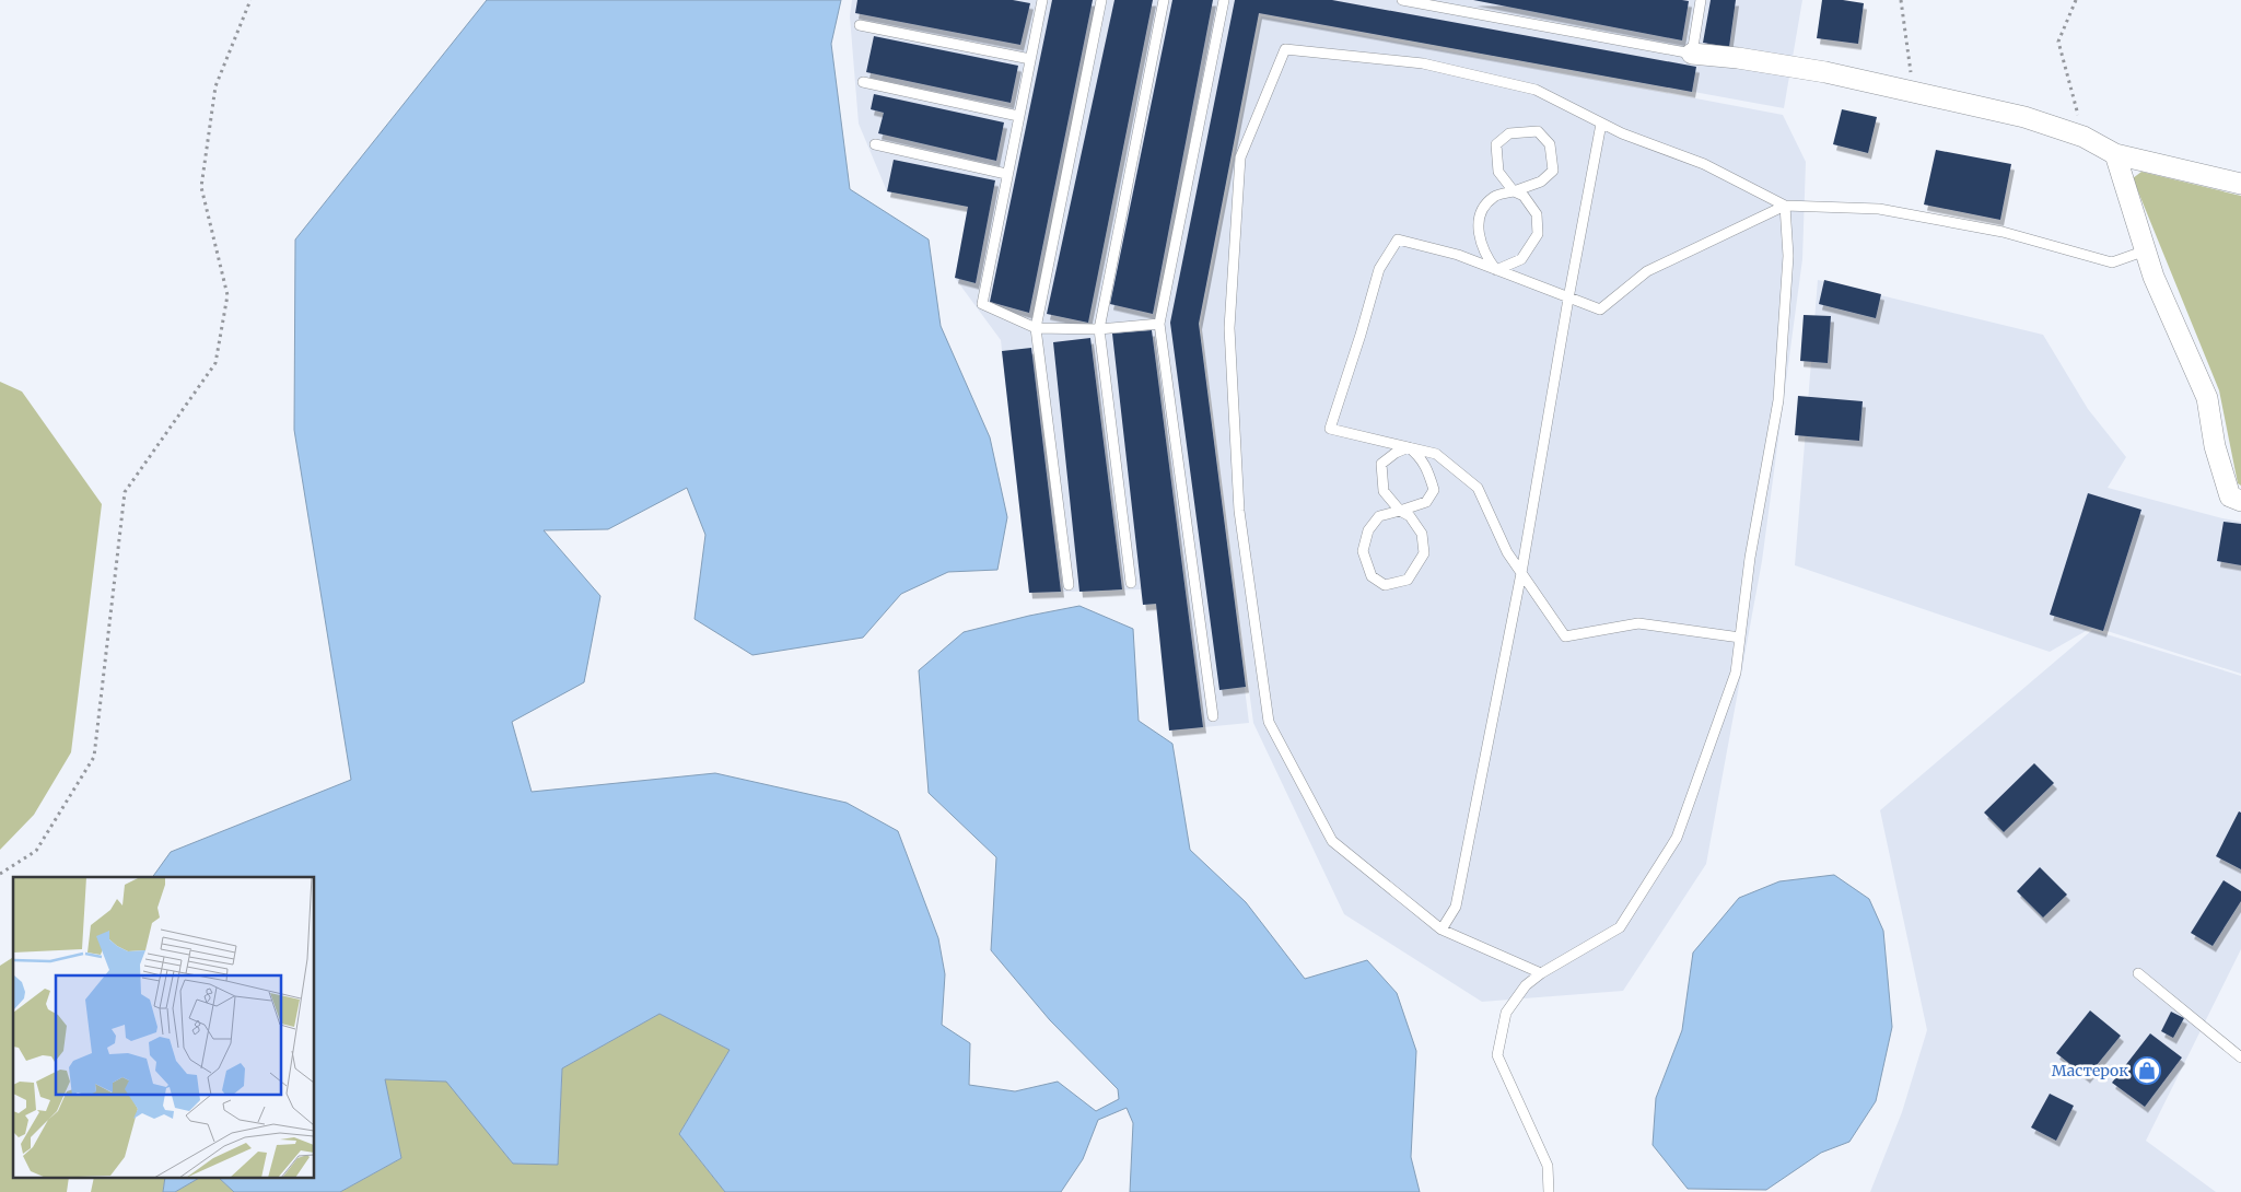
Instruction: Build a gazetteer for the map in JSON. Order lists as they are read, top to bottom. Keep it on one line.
{"places":{"shop":["Мастерок"]}}
